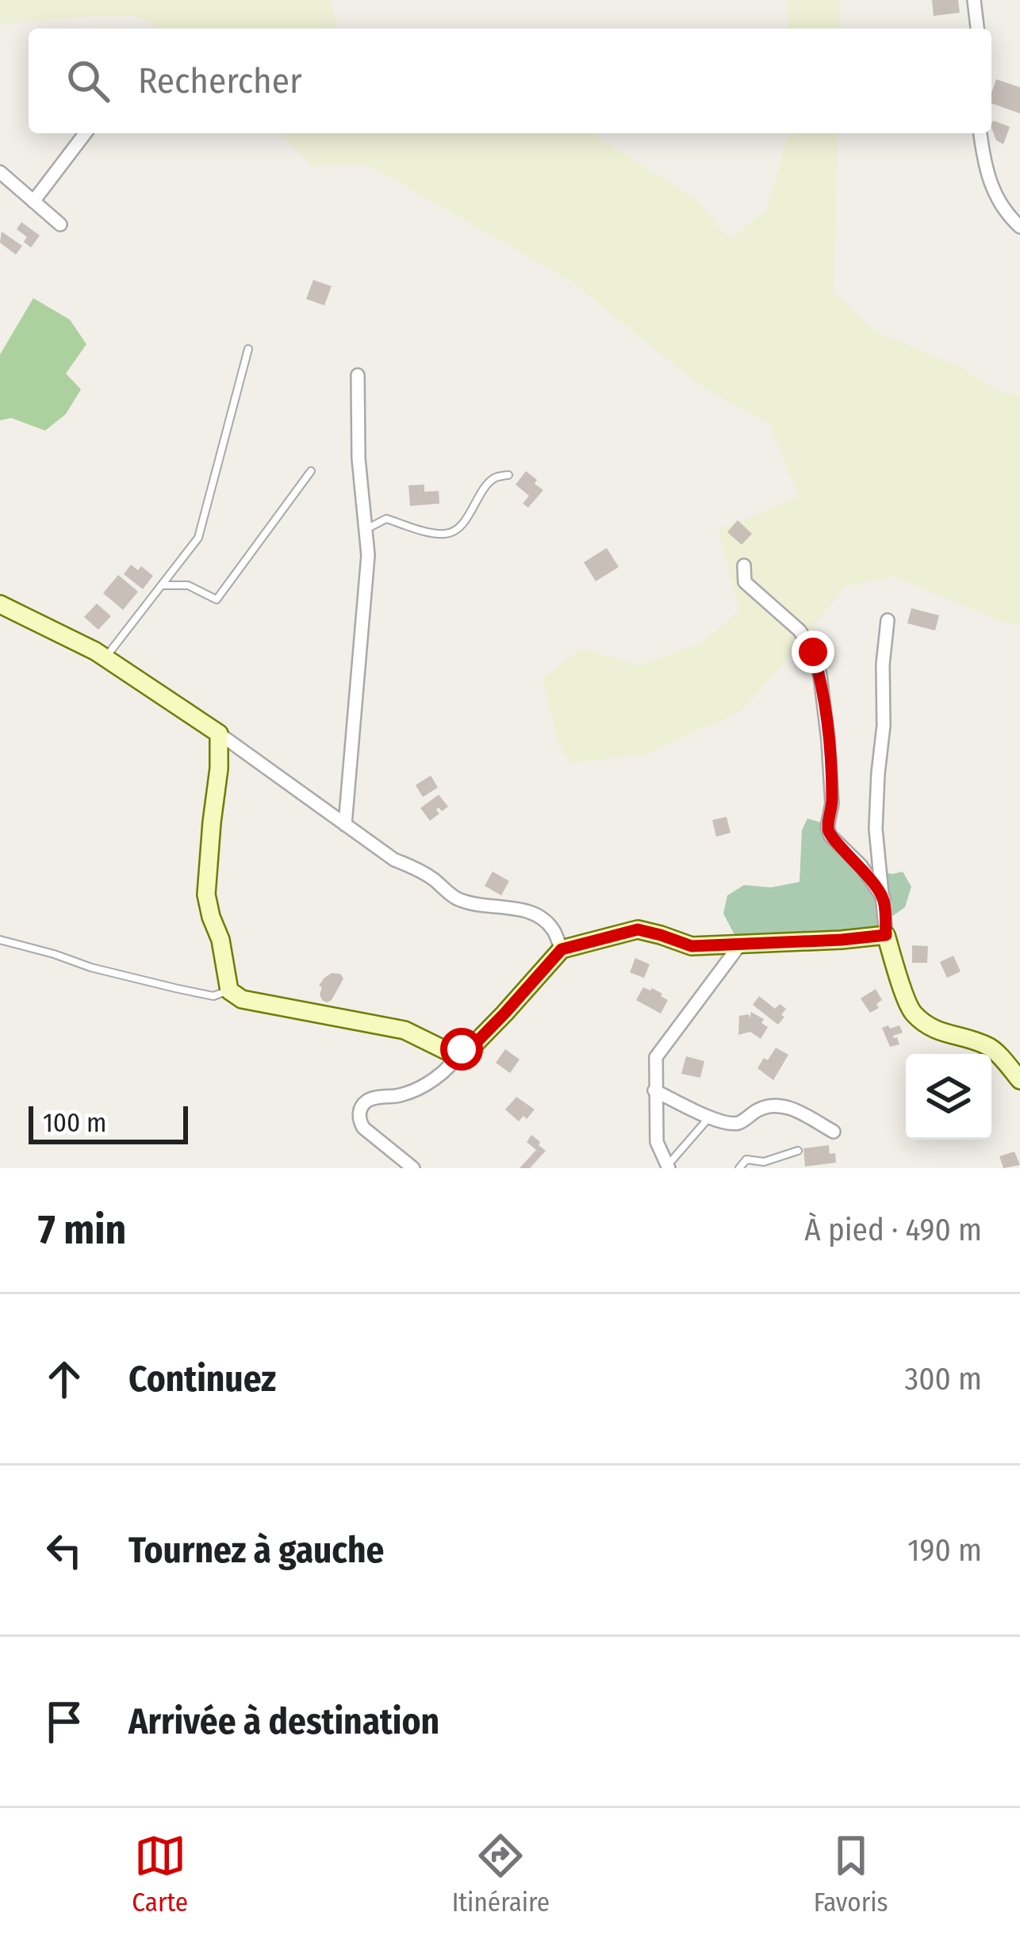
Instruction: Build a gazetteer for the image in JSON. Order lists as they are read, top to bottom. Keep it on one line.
{"scale_bar":"100 m","page":{"search":"Rechercher","scale":"100 m","heading":["7 min","À pied · 490 m"],"list":[["Continuez","300 m"],["Tournez à gauche","190 m"],"Arrivée à destination"],"nav":["Carte","Itinéraire","Favoris"]}}
